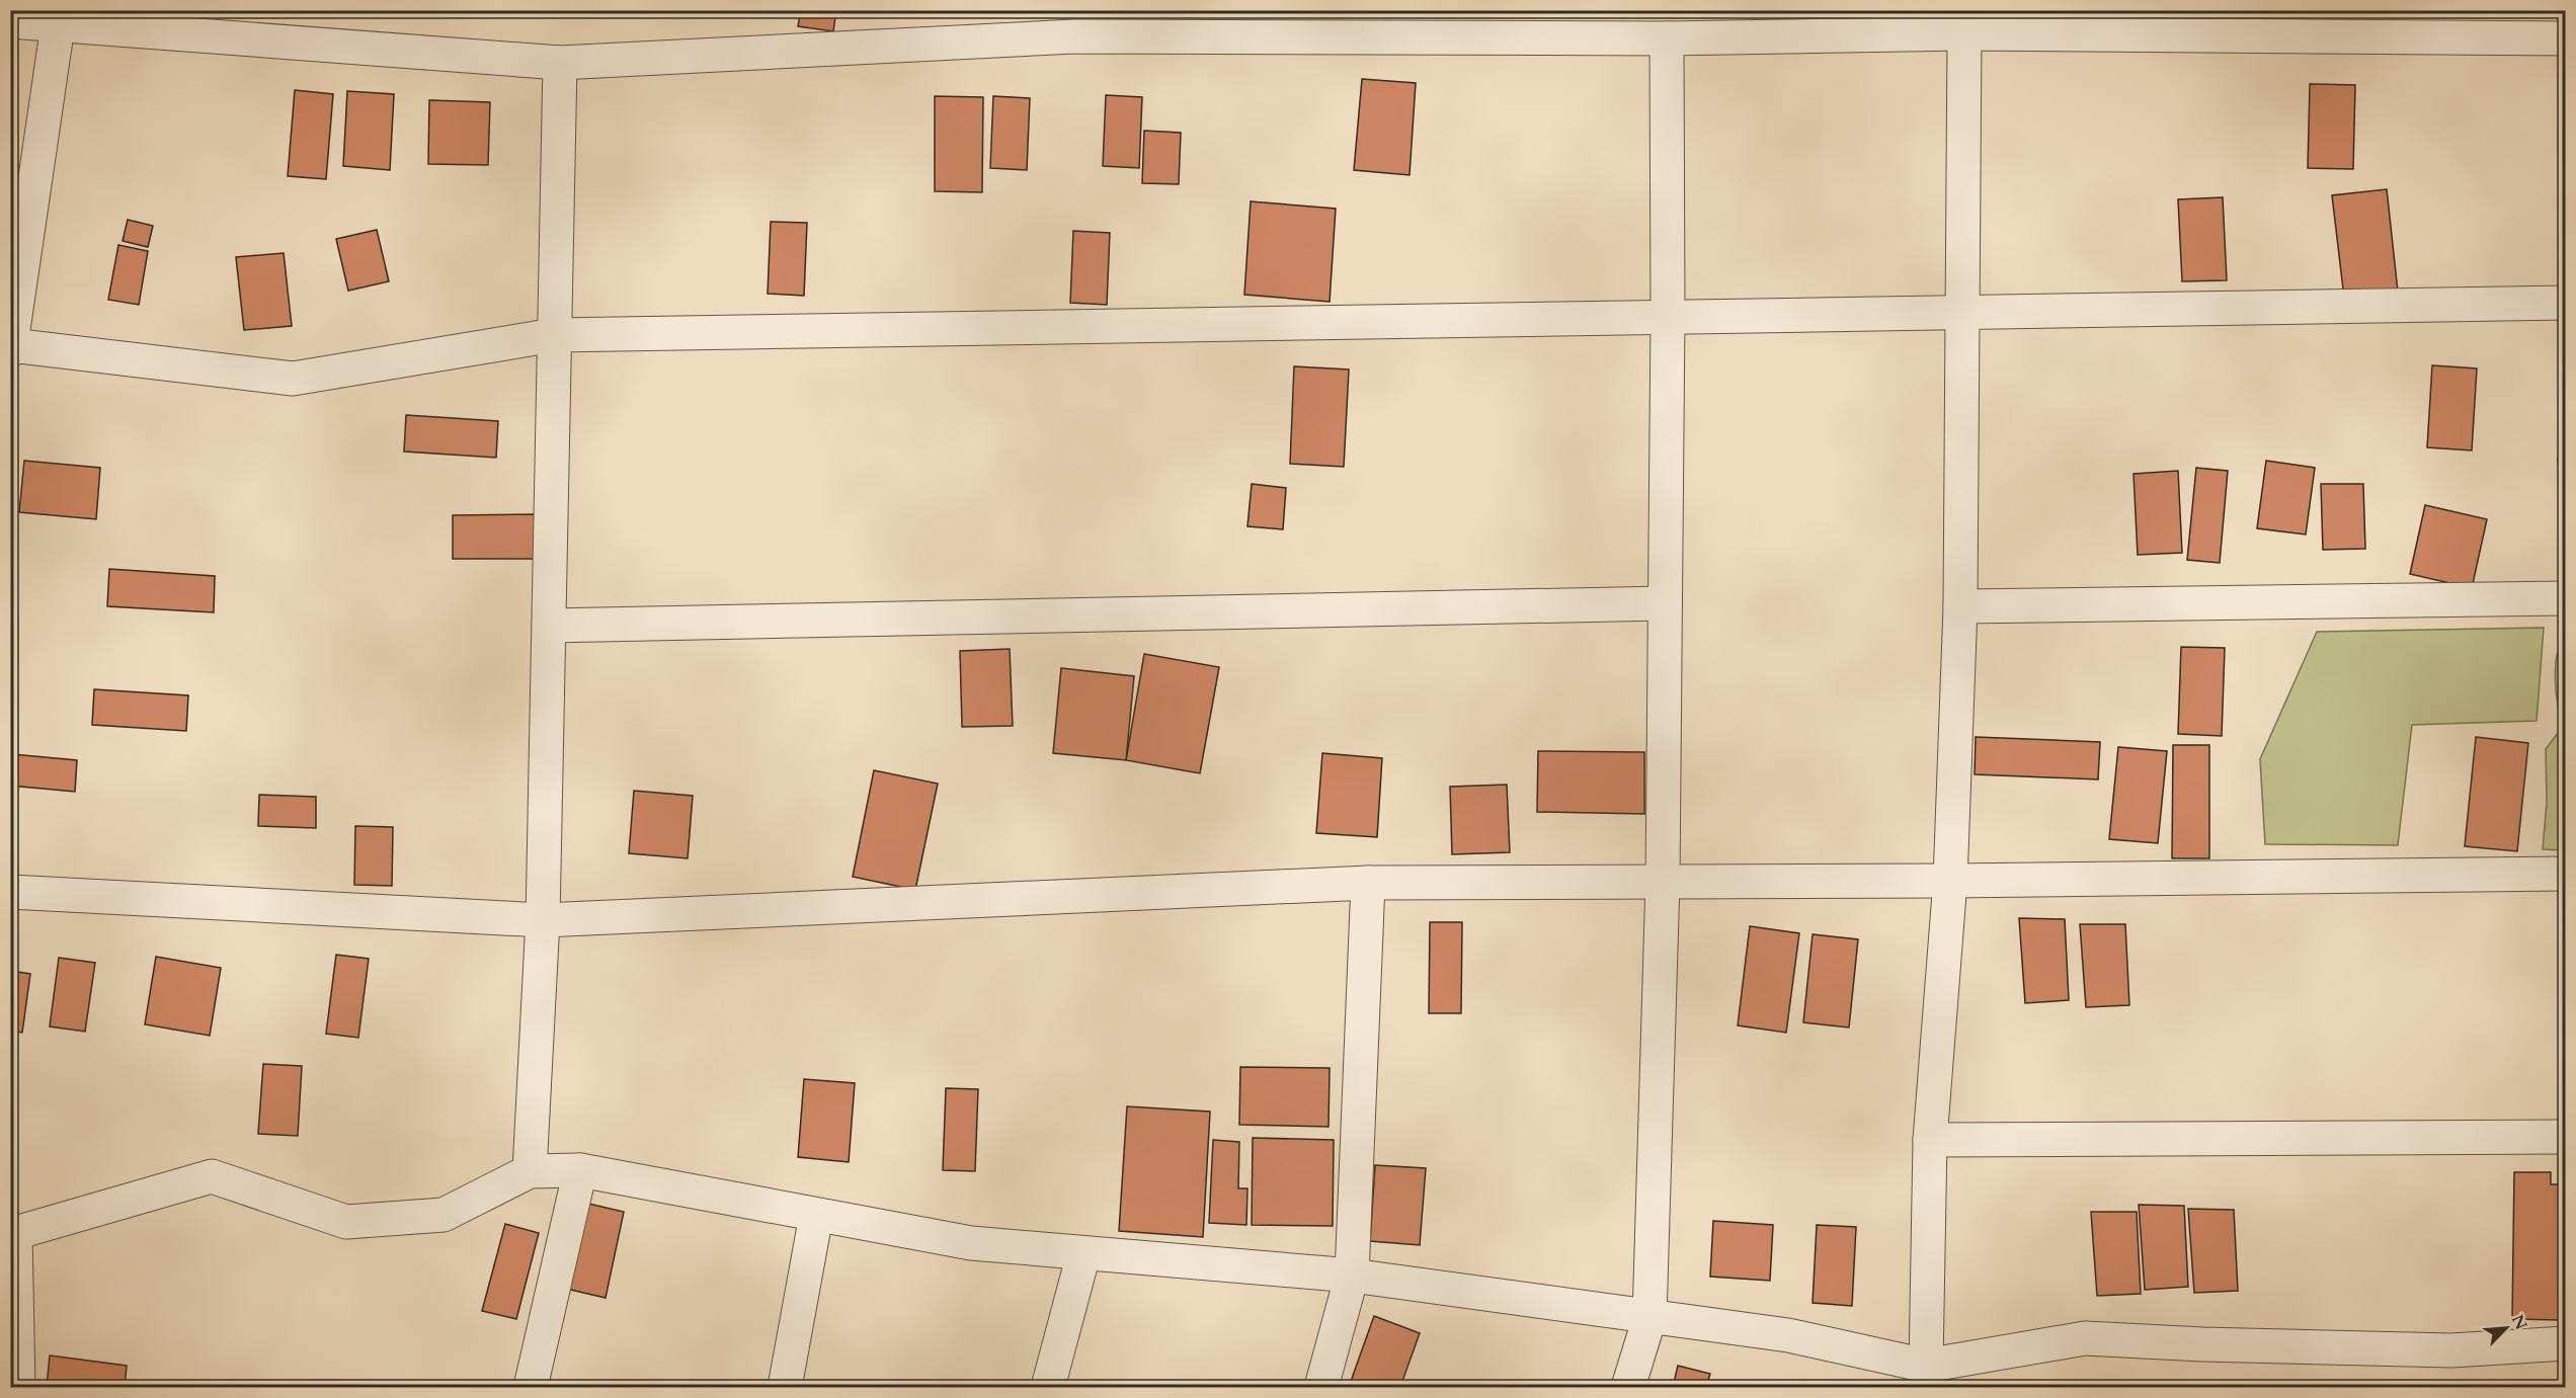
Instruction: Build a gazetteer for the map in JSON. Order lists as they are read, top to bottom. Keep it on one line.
{"north":"top right"}
